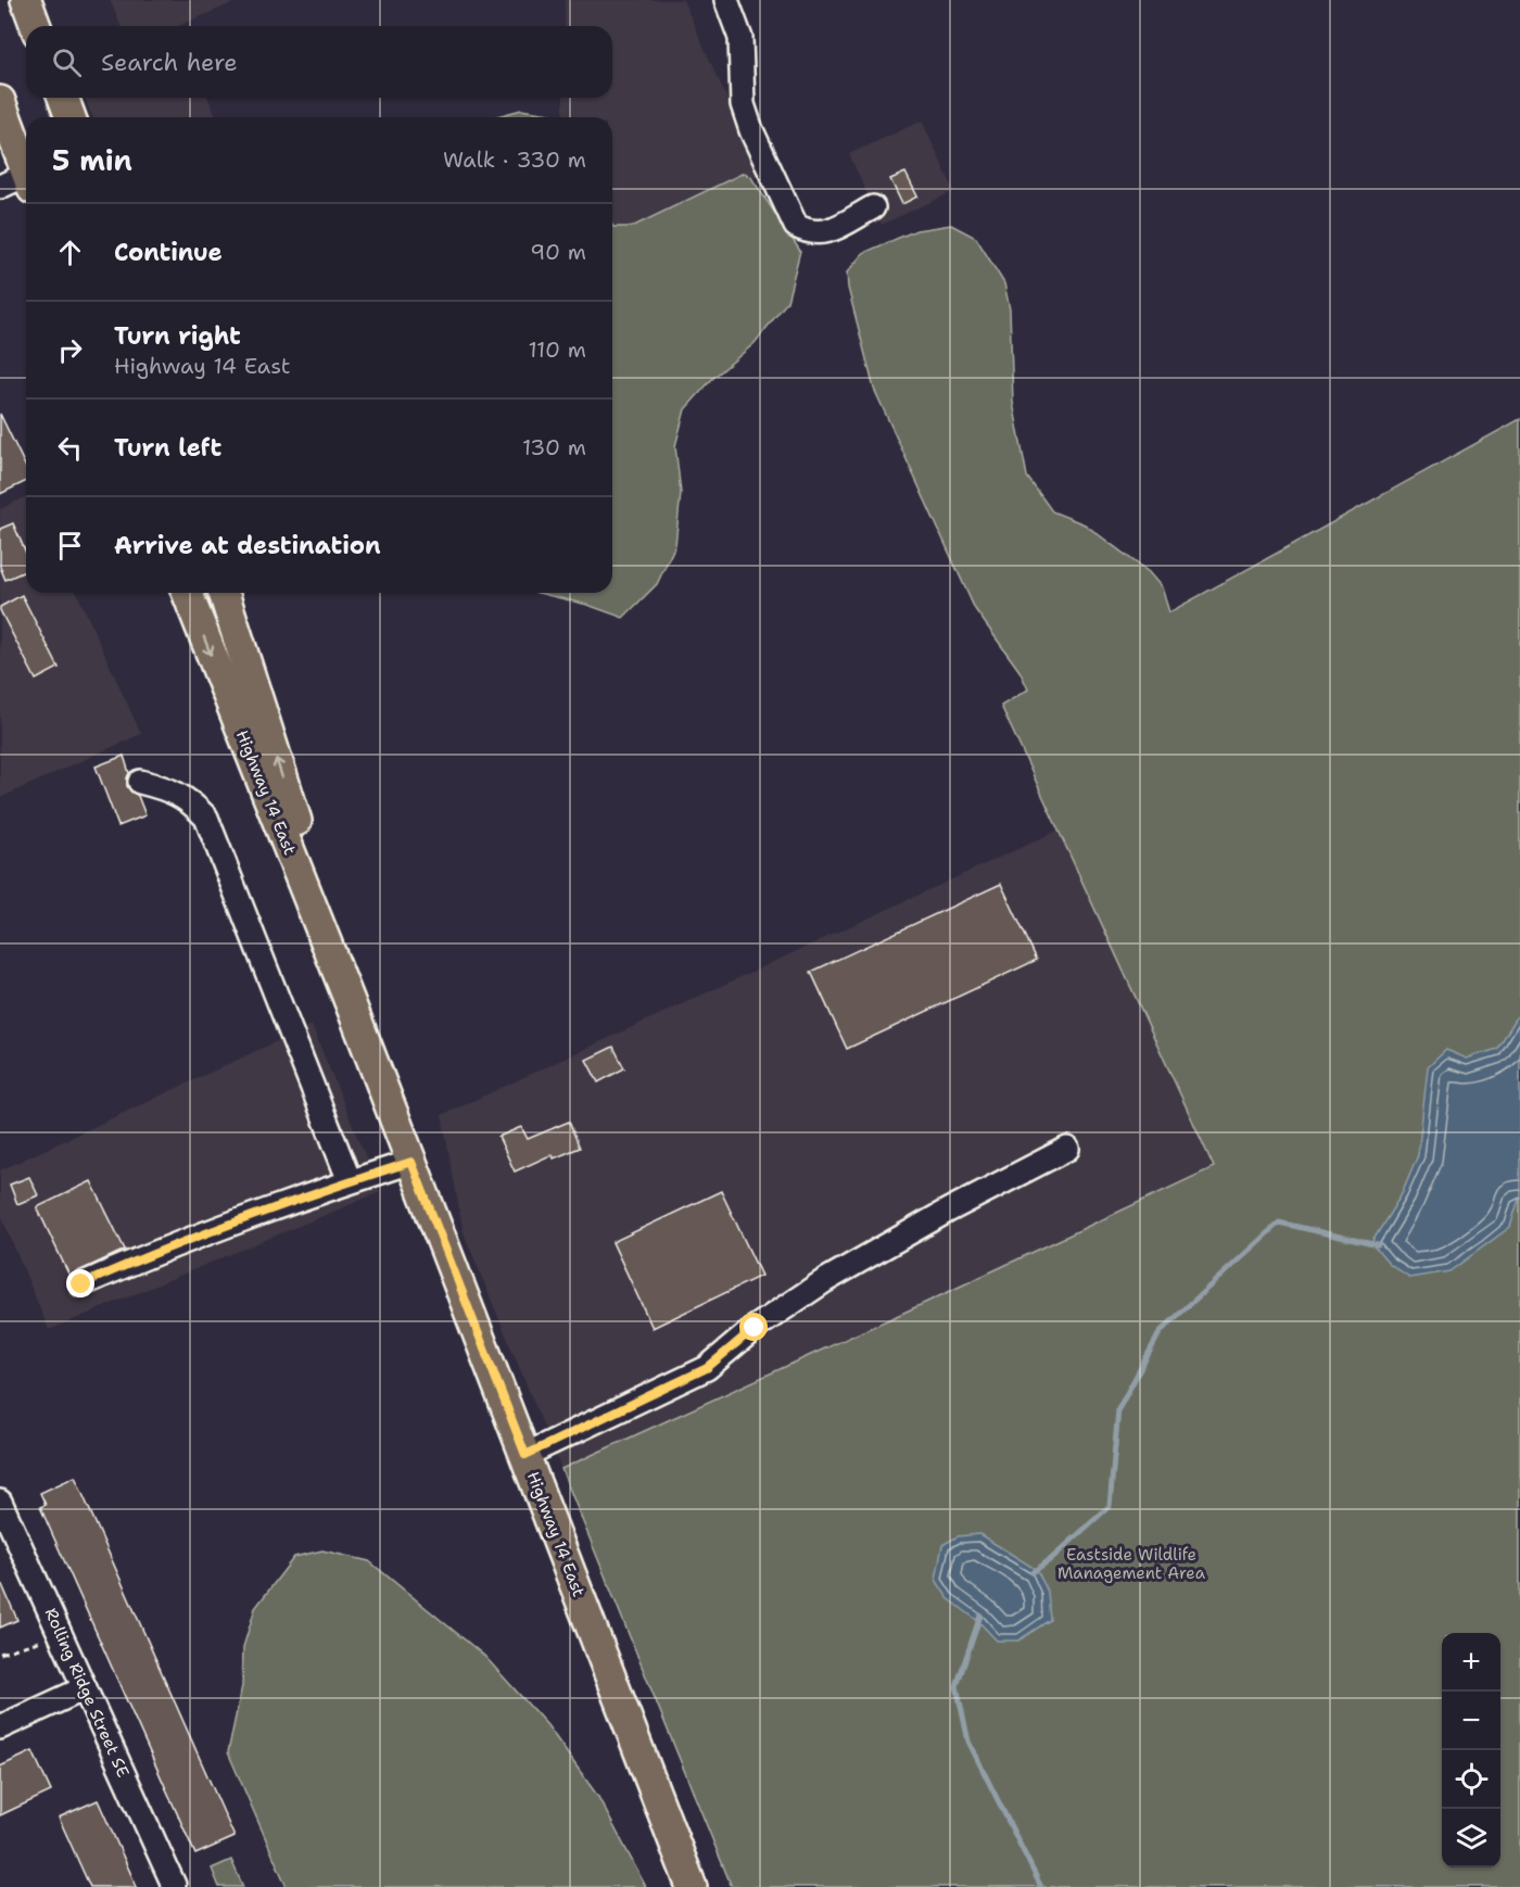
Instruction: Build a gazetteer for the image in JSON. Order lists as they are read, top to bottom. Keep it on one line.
{"streets":{"main road":["Highway 14 East"],"street":["Rolling Ridge Street SE"]},"parks":["Eastside Wildlife Management Area"],"page":{"search":"Search here","heading":["5 min","Walk · 330 m"],"list":[["Continue","90 m"],["Turn right","Highway 14 East","110 m"],["Turn left","130 m"],"Arrive at destination"],"map_buttons":["+","−"]}}
